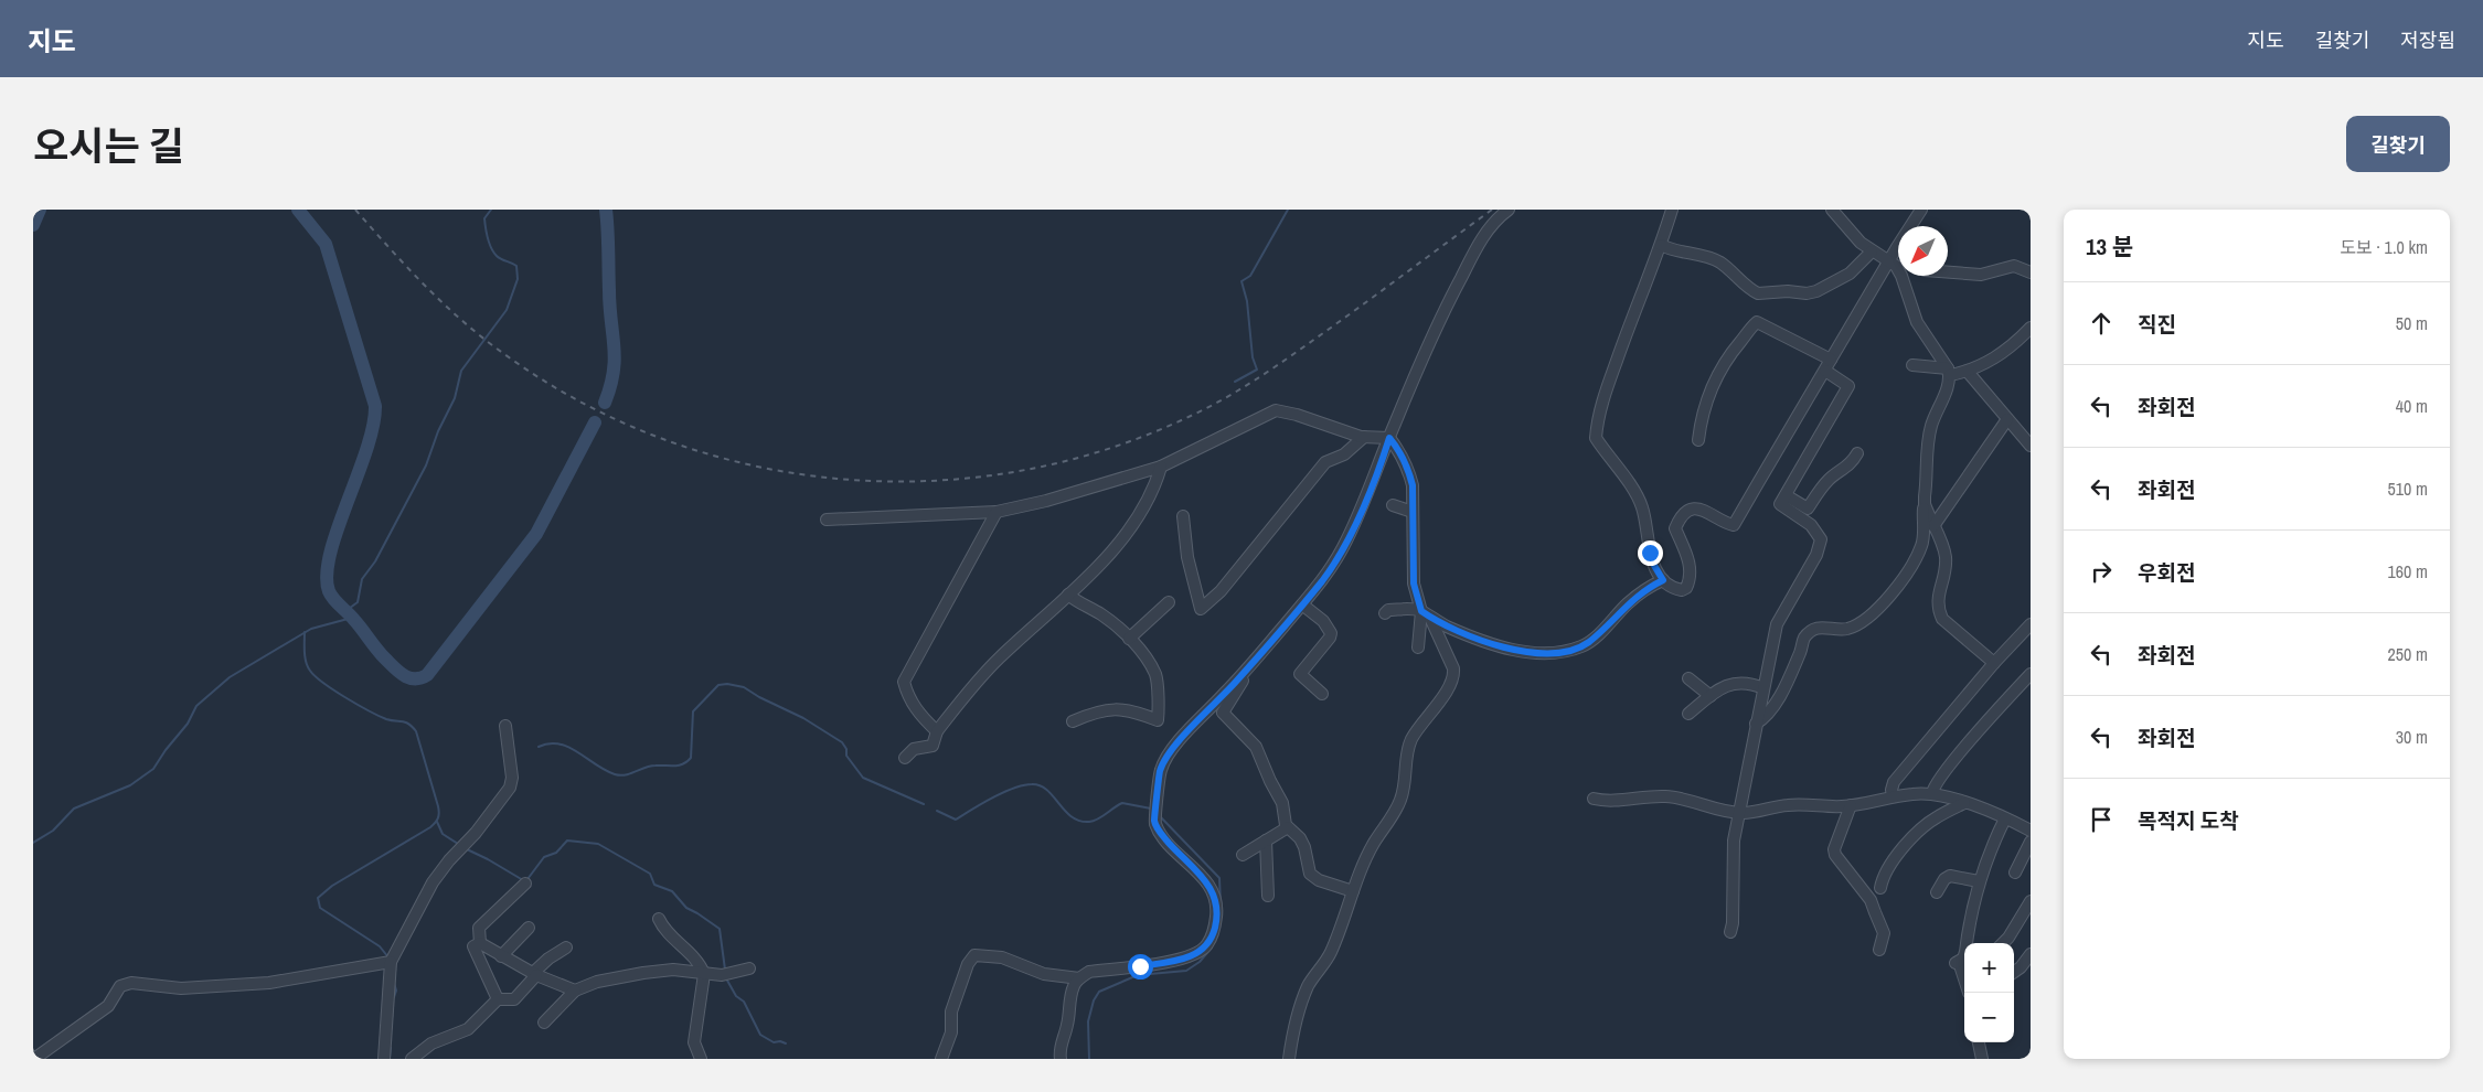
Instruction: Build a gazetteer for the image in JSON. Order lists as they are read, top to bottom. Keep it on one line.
{"north":"bottom left","page":{"header":"지도","nav":["지도","길찾기","저장됨"],"title":"오시는 길","buttons":"길찾기","heading":["13 분","도보 · 1.0 km"],"list":[["직진","50 m"],["좌회전","40 m"],["좌회전","510 m"],["우회전","160 m"],["좌회전","250 m"],["좌회전","30 m"],"목적지 도착"],"map_buttons":["+","−"]}}
